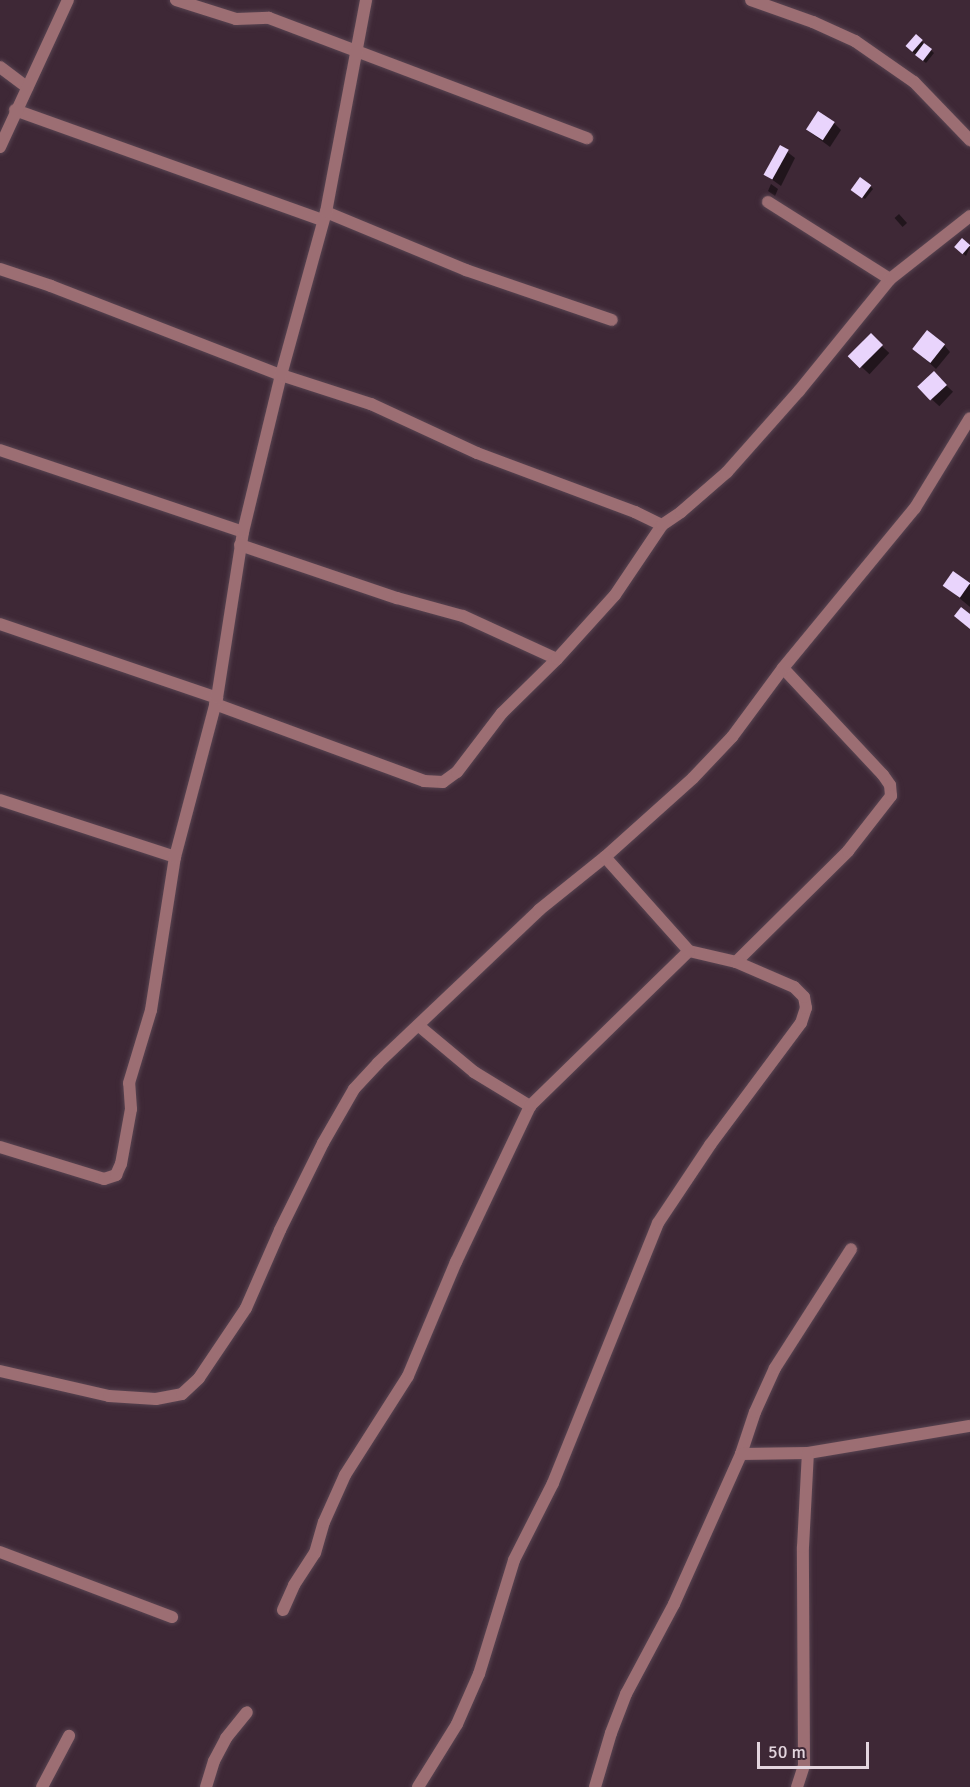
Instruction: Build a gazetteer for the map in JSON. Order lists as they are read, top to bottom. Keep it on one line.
{"scale_bar":"50 m"}
